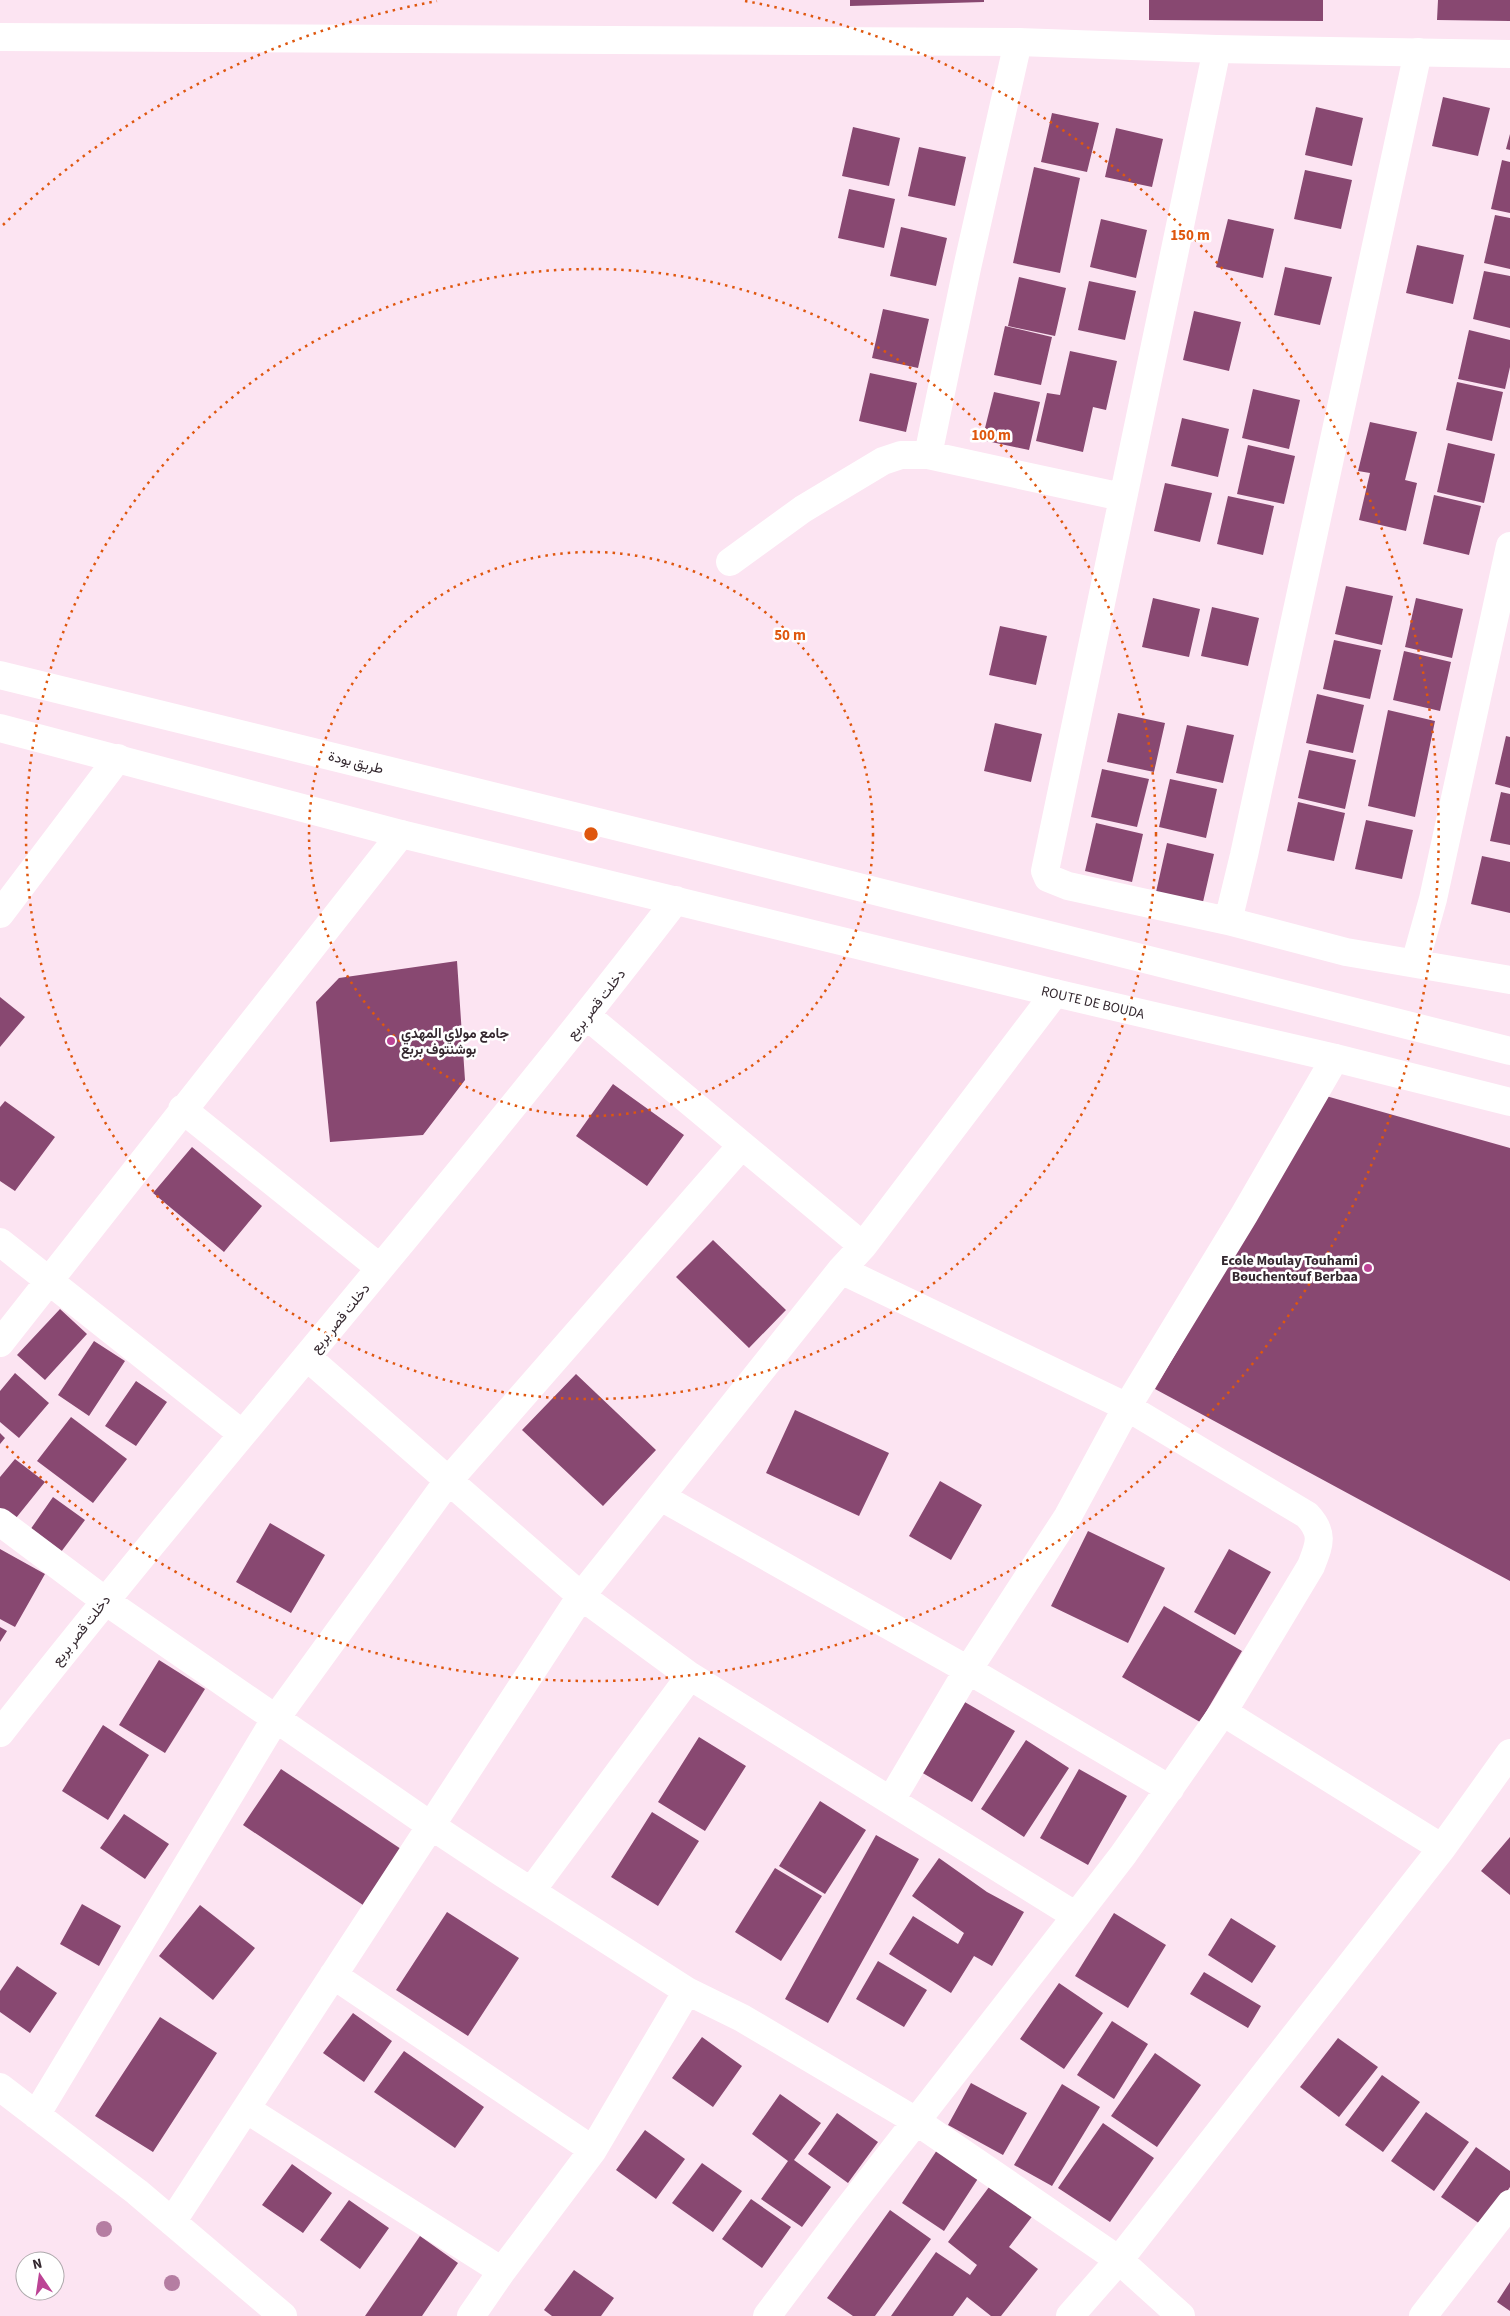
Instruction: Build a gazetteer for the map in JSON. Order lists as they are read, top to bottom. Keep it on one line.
{"streets":{"street":["طريق بودة","ROUTE DE BOUDA","دخلت قصر بربع"]},"crossings":[["ROUTE DE BOUDA","دخلت قصر بربع"]],"places":["جامع مولاي المهدي بوشنتوف بربع","Ecole Moulay Touhami Bouchentouf Berbaa"],"north":"top","rings":["150 m","100 m","50 m"]}
